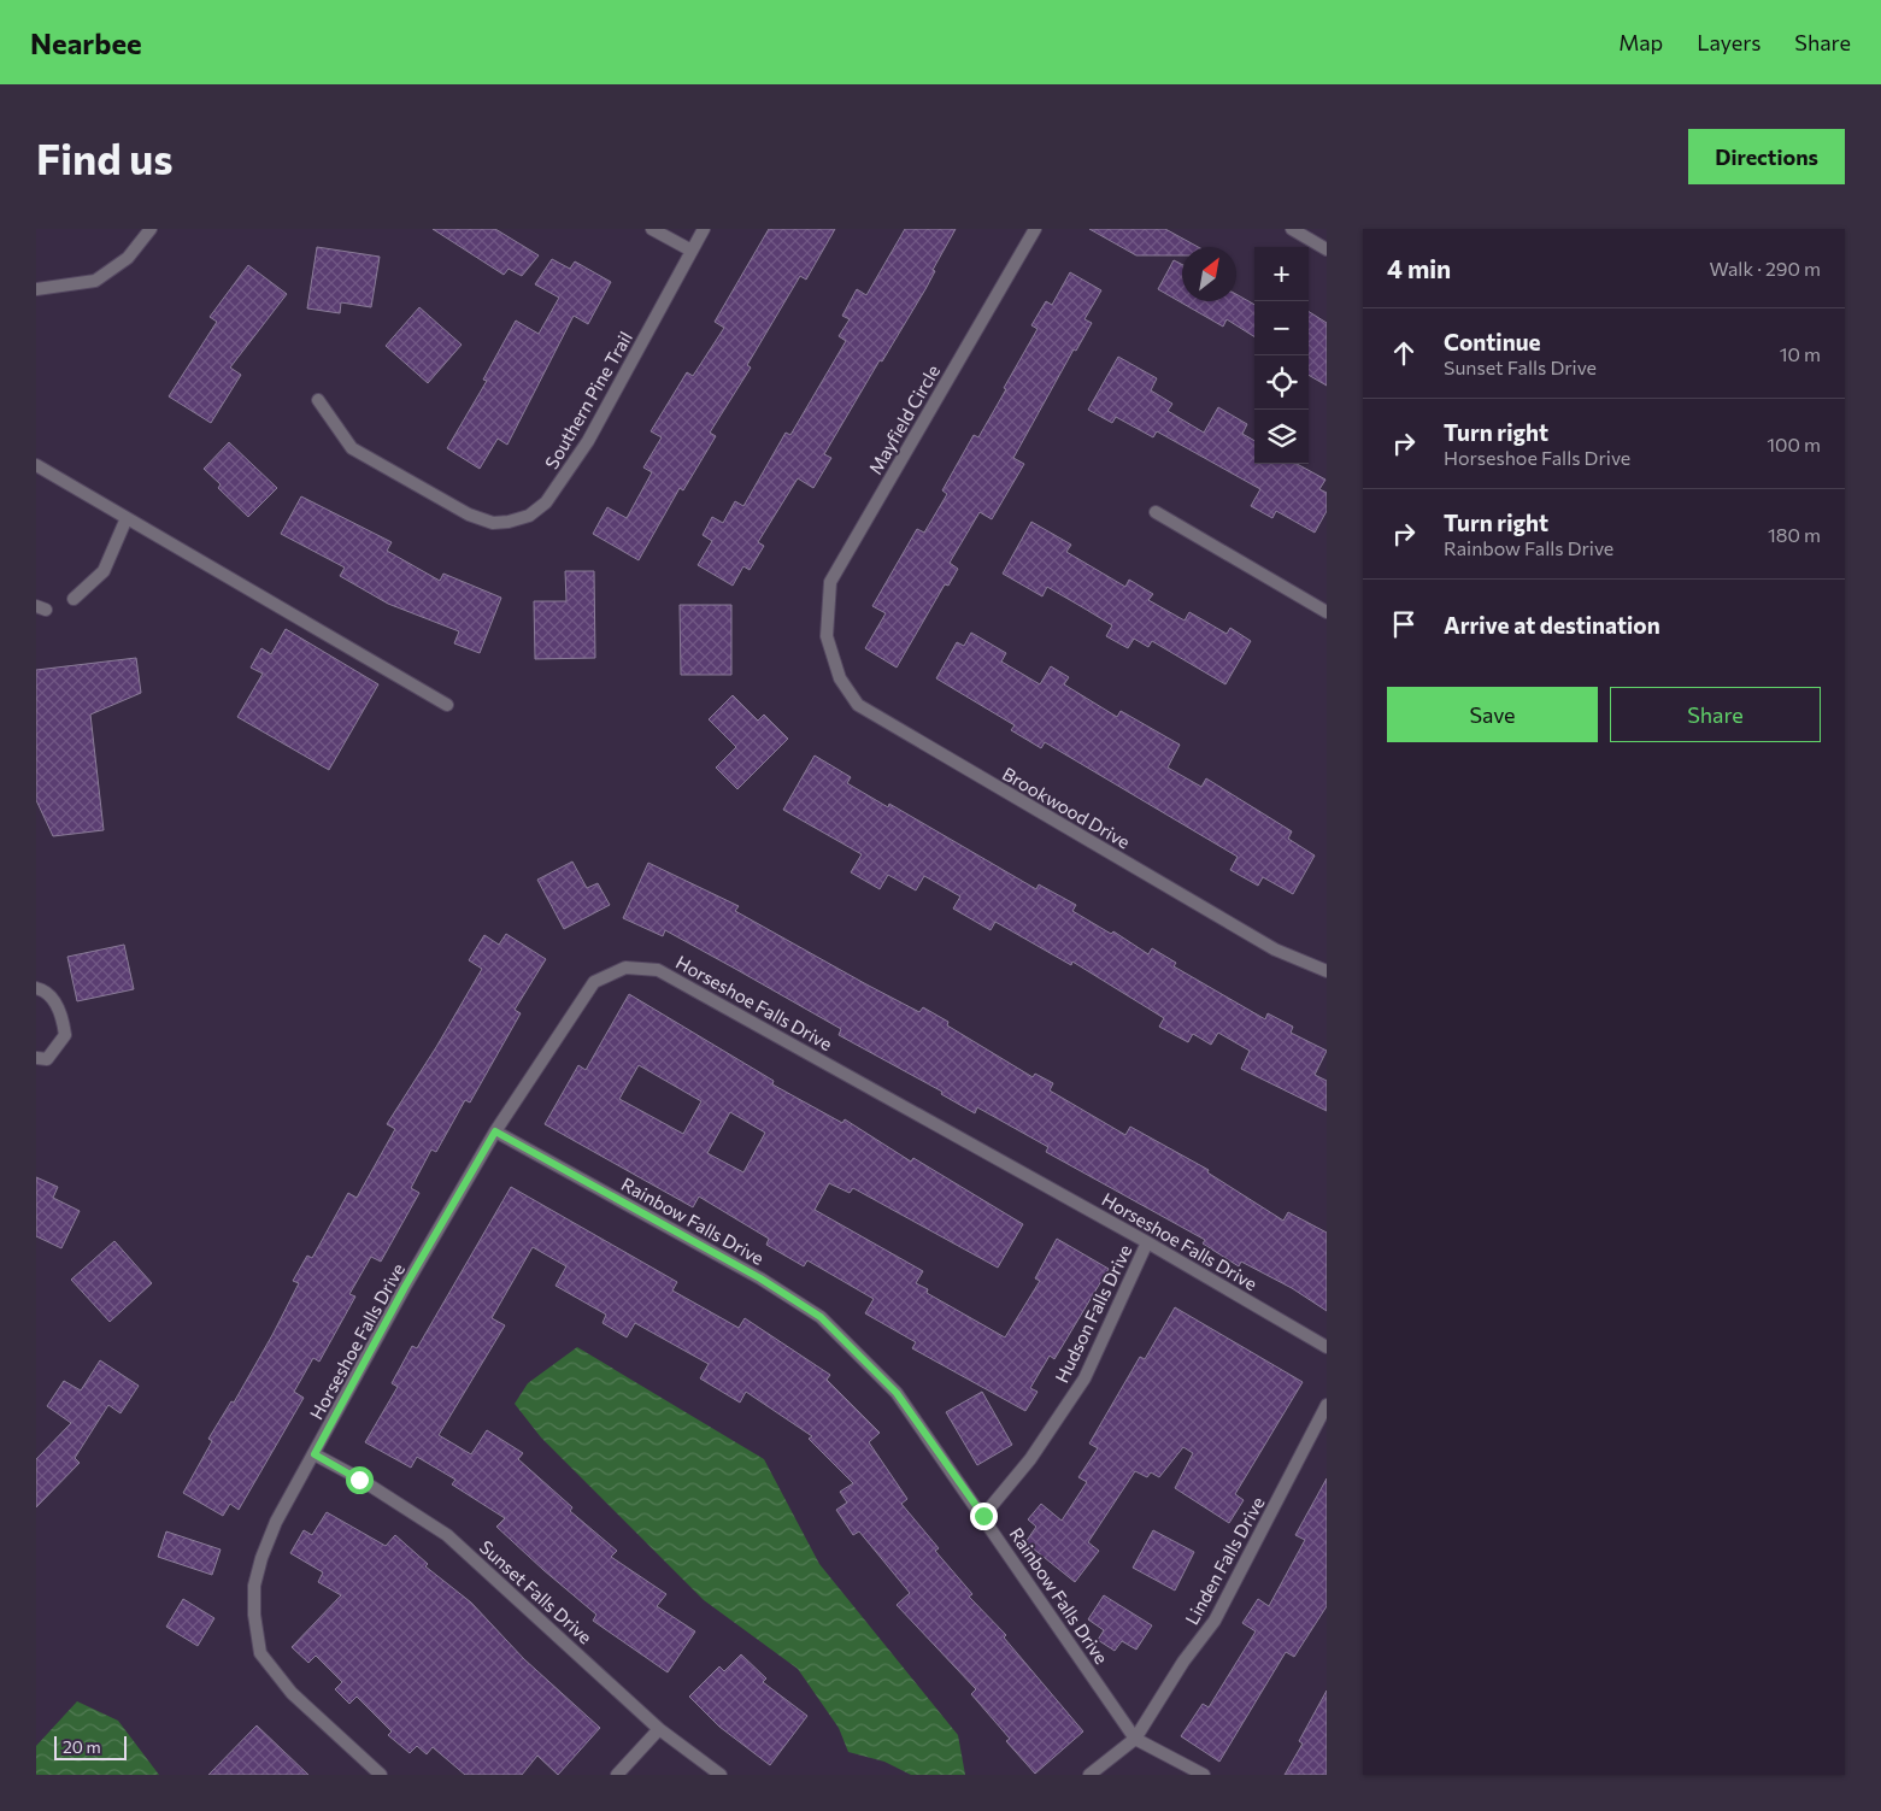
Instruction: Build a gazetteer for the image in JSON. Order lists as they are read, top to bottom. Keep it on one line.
{"streets":{"street":["Southern Pine Trail","Mayfield Circle","Brookwood Drive","Horseshoe Falls Drive","Rainbow Falls Drive","Hudson Falls Drive","Linden Falls Drive","Sunset Falls Drive"]},"crossings":[["Mayfield Circle","Brookwood Drive"],["Horseshoe Falls Drive","Rainbow Falls Drive"],["Horseshoe Falls Drive","Hudson Falls Drive"],["Horseshoe Falls Drive","Sunset Falls Drive"],["Rainbow Falls Drive","Hudson Falls Drive"],["Rainbow Falls Drive","Linden Falls Drive"]],"scale_bar":"20 m","north":"top right","page":{"header":"Nearbee","nav":["Map","Layers","Share"],"buttons":["Directions",["Save","Share"]],"title":"Find us","heading":["4 min","Walk · 290 m"],"map_buttons":["+","−"],"list":[["Continue","Sunset Falls Drive","10 m"],["Turn right","Horseshoe Falls Drive","100 m"],["Turn right","Rainbow Falls Drive","180 m"],"Arrive at destination"],"scale":"20 m"}}
